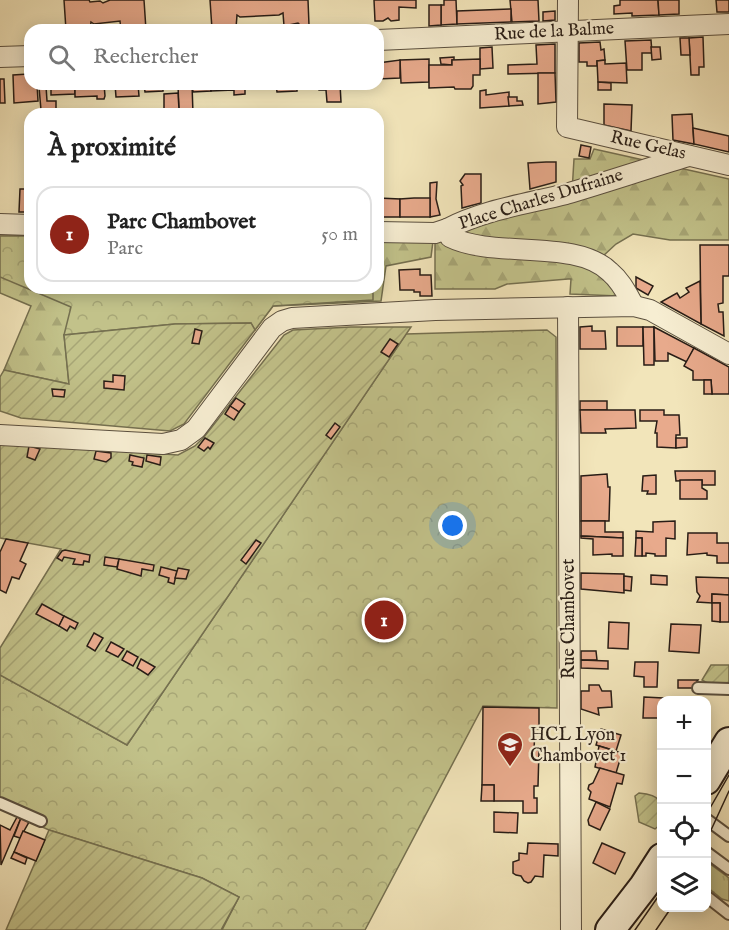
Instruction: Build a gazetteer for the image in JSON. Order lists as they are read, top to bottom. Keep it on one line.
{"streets":{"street":["Rue de la Balme","Rue Gelas","Place Charles Dufraine","Rue Chambovet"]},"crossings":[["Rue de la Balme","Rue Gelas"],["Rue Gelas","Place Charles Dufraine"]],"places":{"school or university":["HCL Lyon Chambovet 1"]},"page":{"search":"Rechercher","heading":"À proximité","list":[{"mark":"1","name":"Parc Chambovet","note":"Parc","value":"50 m"}],"pins":"1","map_buttons":["+","−"]}}
